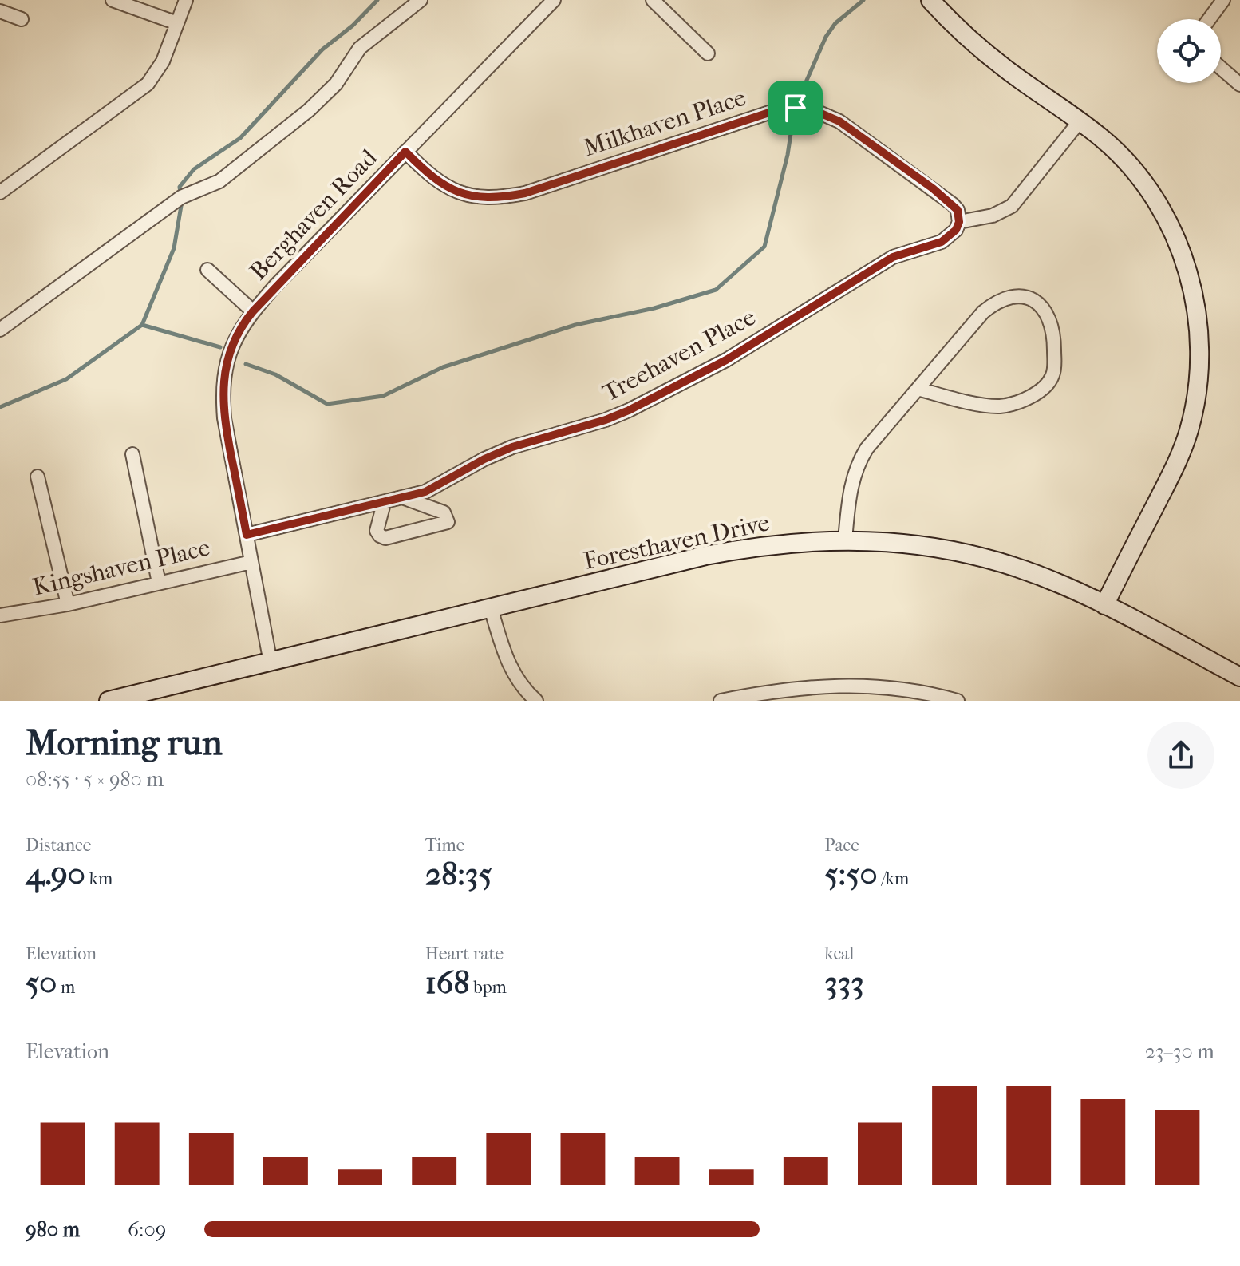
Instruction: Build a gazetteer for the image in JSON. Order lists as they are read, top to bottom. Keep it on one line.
{"streets":{"street":["Milkhaven Place","Berghaven Road","Treehaven Place","Foresthaven Drive","Kingshaven Place"]},"crossings":[["Milkhaven Place","Berghaven Road"],["Milkhaven Place","Treehaven Place"],["Berghaven Road","Treehaven Place"],["Berghaven Road","Foresthaven Drive"],["Berghaven Road","Kingshaven Place"]],"page":{"heading":["Morning run","08:55 · 5 × 980 m"],"stats":[["Distance","4.90 km"],["Time","28:35"],["Pace","5:50 /km"],["Elevation","50 m"],["Heart rate","168 bpm"],["kcal","333"]],"chart":["Elevation","23–30 m"],"list":[{"name":"980 m","note":"6:09"}]}}
